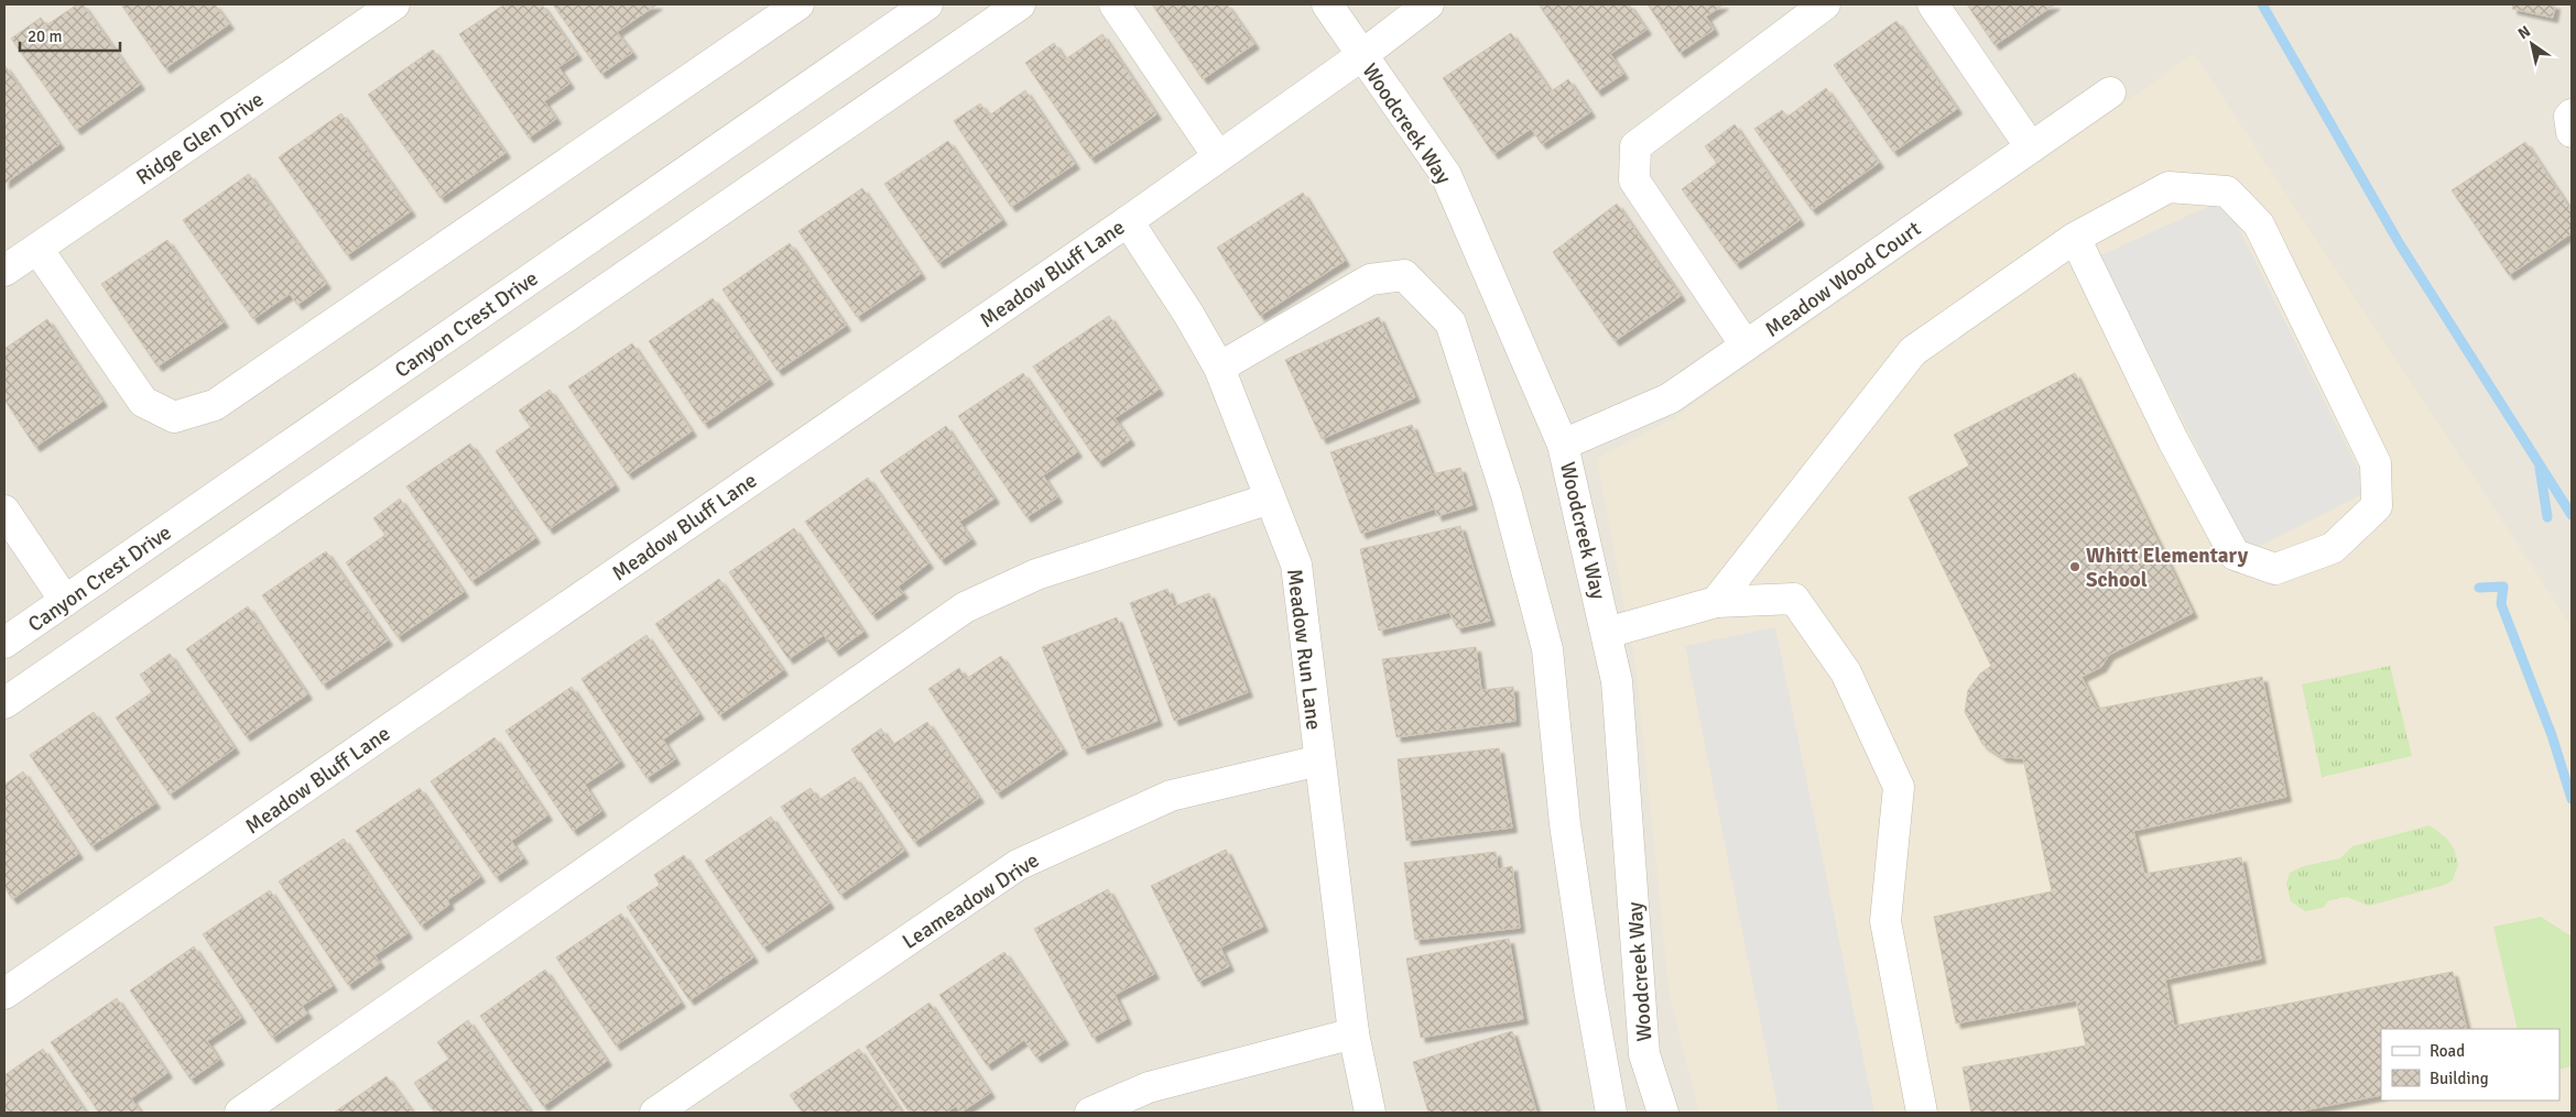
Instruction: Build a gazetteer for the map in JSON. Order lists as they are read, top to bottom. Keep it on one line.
{"streets":{"street":["Woodcreek Way","Ridge Glen Drive","Meadow Bluff Lane","Meadow Wood Court","Canyon Crest Drive","Meadow Run Lane","Leameadow Drive"]},"crossings":[["Woodcreek Way","Meadow Bluff Lane"],["Woodcreek Way","Meadow Wood Court"],["Meadow Bluff Lane","Meadow Run Lane"],["Meadow Run Lane","Leameadow Drive"]],"places":["Whitt Elementary School"],"legend":["Road","Building"],"scale_bar":"20 m","north":"top left"}
